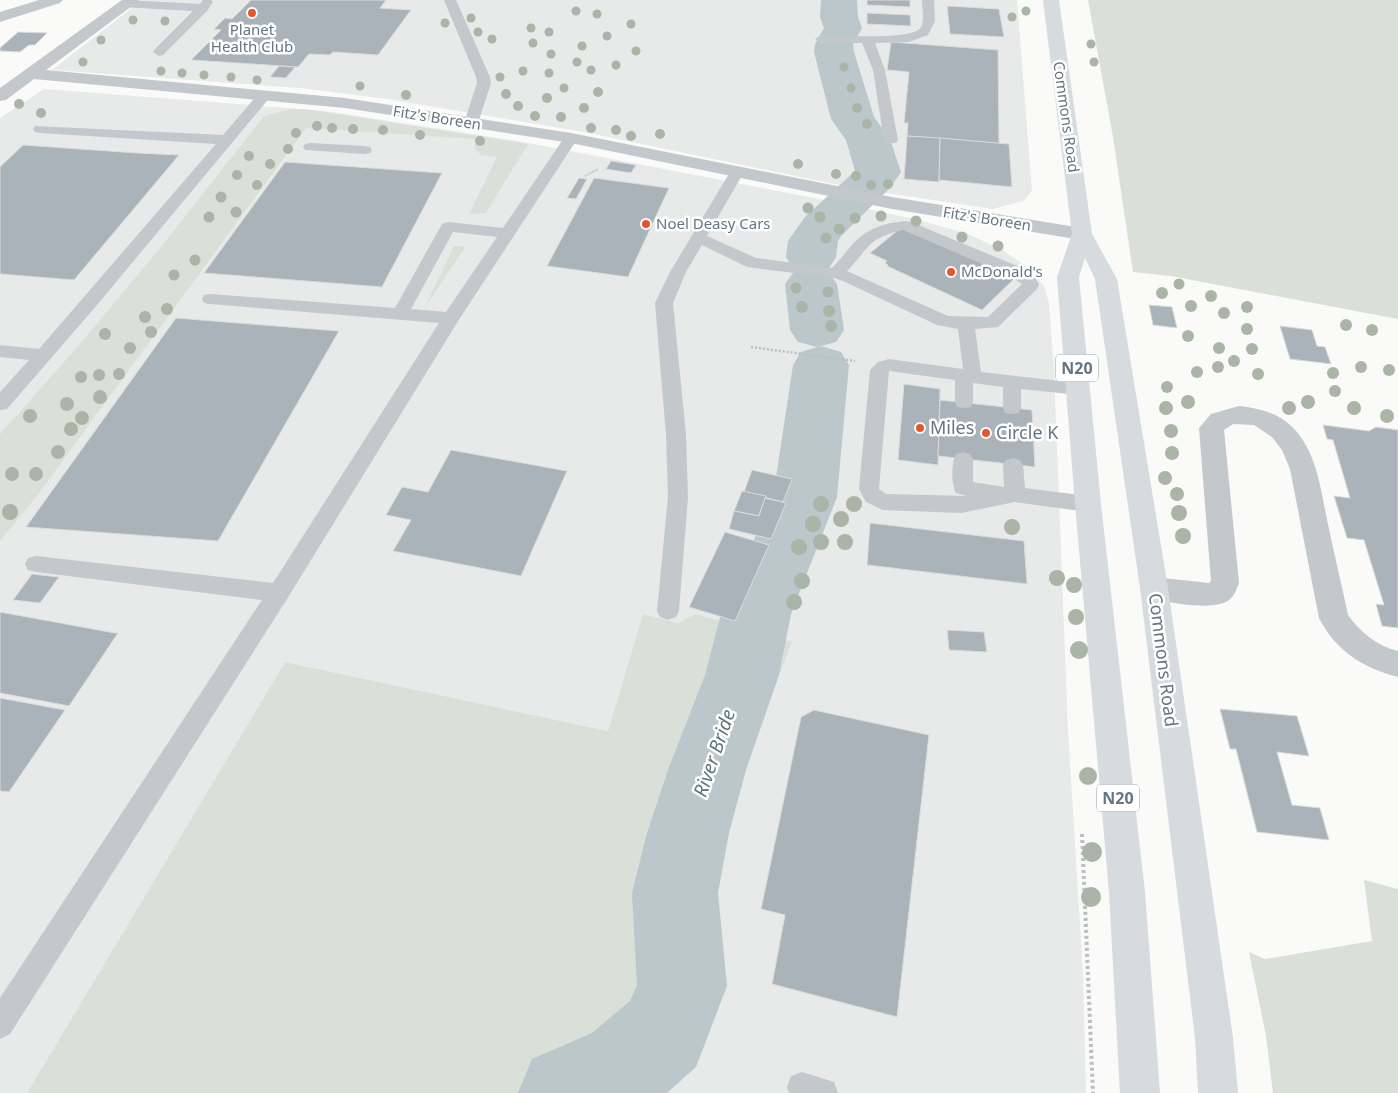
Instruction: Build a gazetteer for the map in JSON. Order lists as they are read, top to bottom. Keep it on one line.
{"streets":{"highway":["Commons Road","N20"],"street":["Fitz's Boreen"]},"crossings":[["Commons Road","Fitz's Boreen"]],"water":["River Bride"],"places":["Planet Health Club","Noel Deasy Cars","McDonald's","Miles","Circle K"]}
